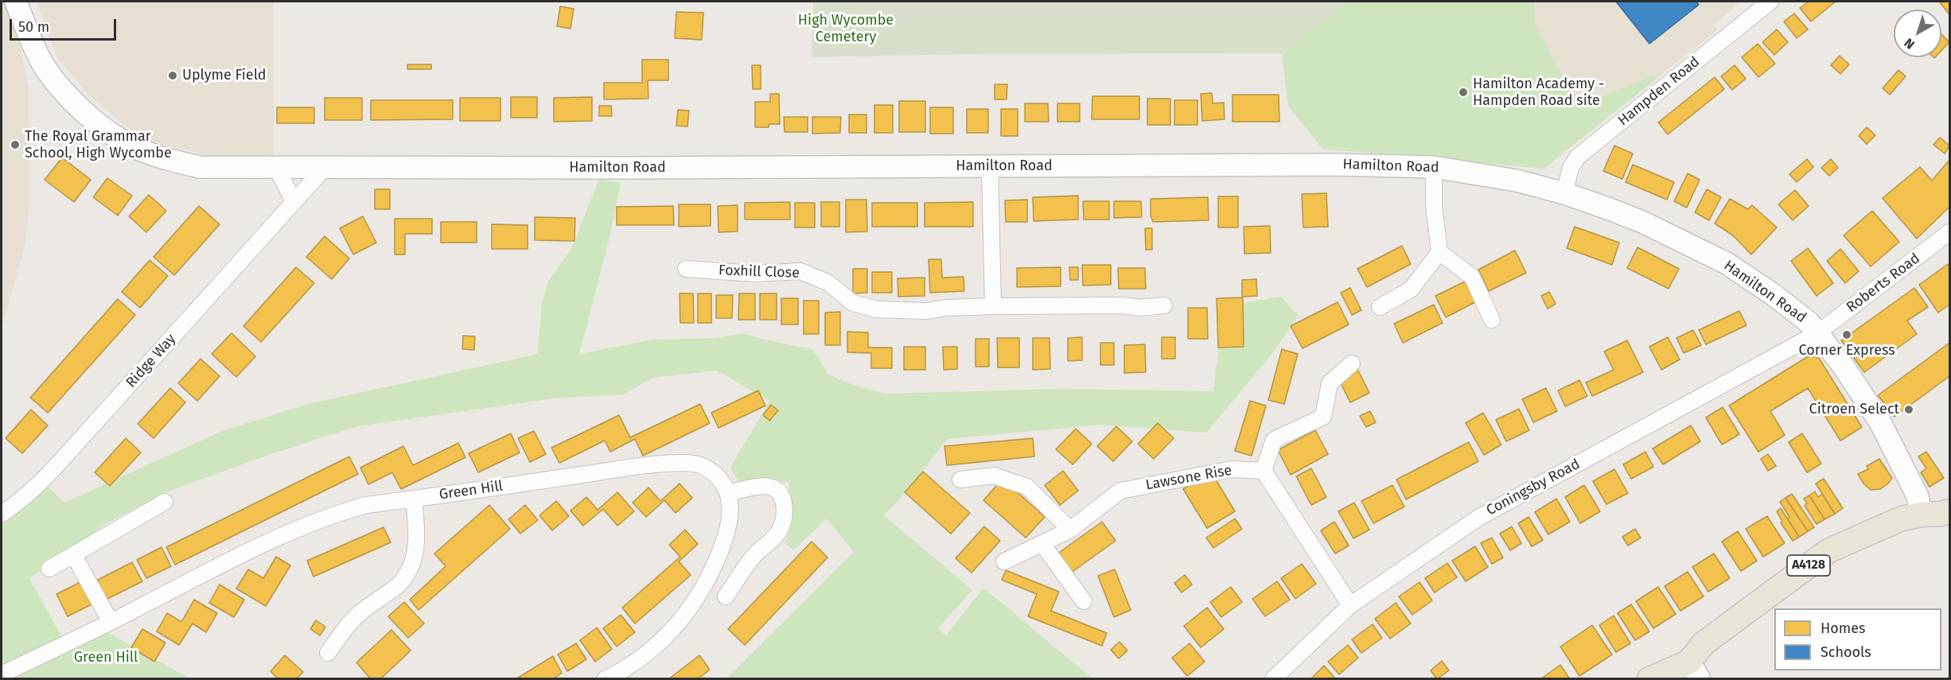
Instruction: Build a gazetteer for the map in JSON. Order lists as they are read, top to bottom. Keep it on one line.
{"streets":{"main road":["A4128"],"street":["Hampden Road","Hamilton Road","Foxhill Close","Roberts Road","Ridge Way","Lawsone Rise","Coningsby Road","Green Hill"]},"crossings":[["Hampden Road","Hamilton Road"],["Hamilton Road","Roberts Road"],["Hamilton Road","Ridge Way"],["Hamilton Road","Coningsby Road"],["Hamilton Road","A4128"],["Roberts Road","Coningsby Road"]],"parks":["High Wycombe Cemetery","Green Hill"],"places":["Uplyme Field","Hamilton Academy - Hampden Road site","The Royal Grammar School, High Wycombe","Corner Express","Citroen Select"],"legend":["Homes","Schools"],"scale_bar":"50 m","north":"bottom left"}
